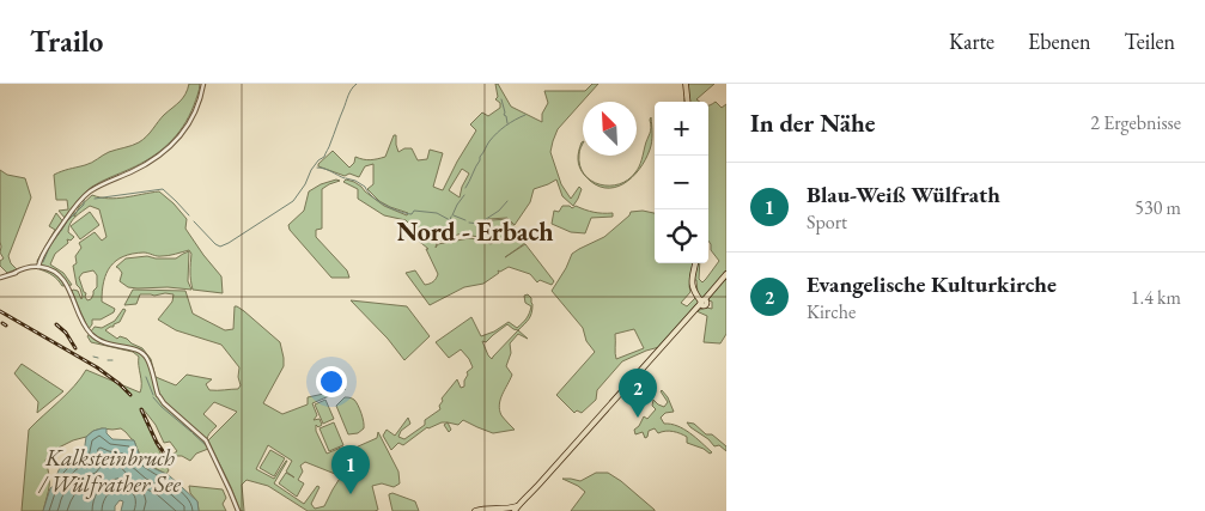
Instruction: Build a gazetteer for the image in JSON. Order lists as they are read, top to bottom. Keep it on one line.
{"districts":["Nord - Erbach"],"water":["Kalksteinbruch / Wülfrather See"],"north":"top left","page":{"header":"Trailo","nav":["Karte","Ebenen","Teilen"],"heading":["In der Nähe","2 Ergebnisse"],"map_buttons":["+","−"],"list":[{"mark":"1","name":"Blau-Weiß Wülfrath","note":"Sport","value":"530 m"},{"mark":"2","name":"Evangelische Kulturkirche","note":"Kirche","value":"1.4 km"}],"pins":["2","1"]}}
